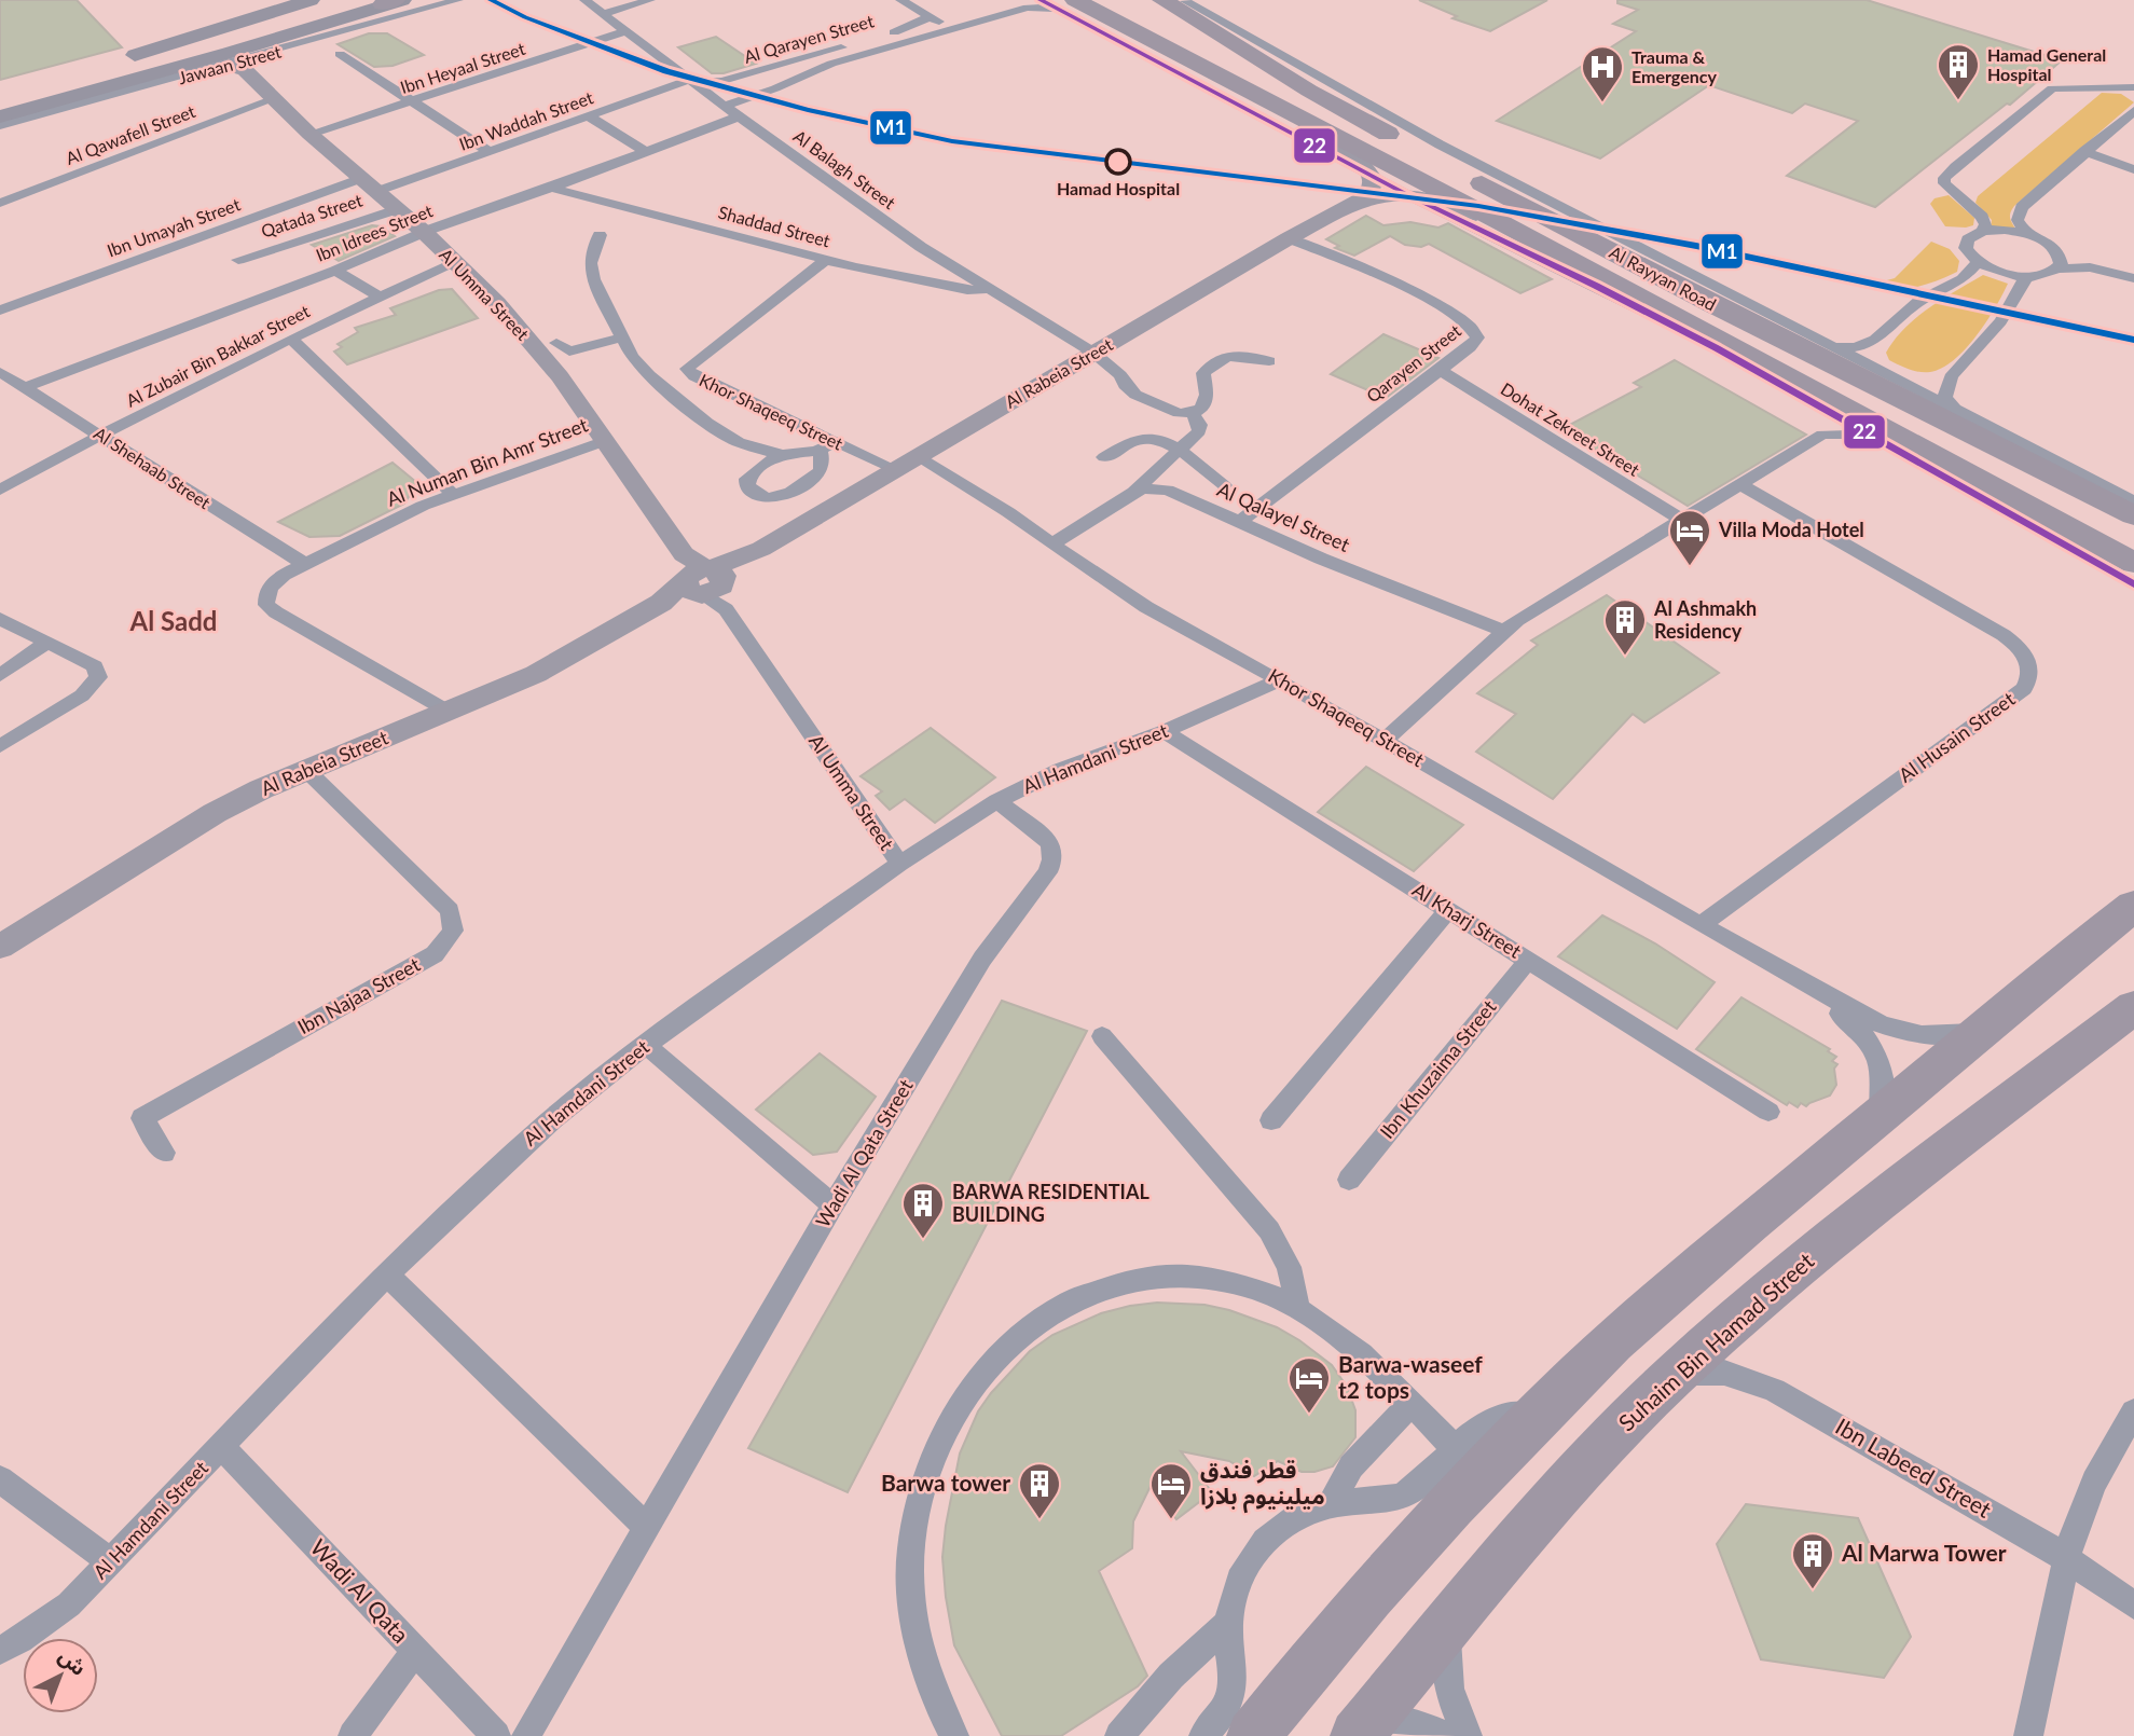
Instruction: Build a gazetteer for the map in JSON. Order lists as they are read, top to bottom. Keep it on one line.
{"streets":{"highway":["Al Rayyan Road","Suhaim Bin Hamad Street"],"main road":["Jawaan Street"],"street":["Al Qarayen Street","Ibn Heyaal Street","Ibn Waddah Street","Al Qawafell Street","Al Balagh Street","Qatada Street","Shaddad Street","Ibn Umayah Street","Ibn Idrees Street","Al Umma Street","Al Zubair Bin Bakkar Street","Qarayen Street","Al Rabeia Street","Khor Shaqeeq Street","Dohat Zekreet Street","Al Numan Bin Amr Street","Al Shehaab Street","Al Qalayel Street","Al Husain Street","Al Hamdani Street","Al Kharj Street","Ibn Najaa Street","Ibn Khuzaima Street","Wadi Al Qata Street","Ibn Labeed Street","Wadi Al Qata"]},"crossings":[["Al Qarayen Street","Ibn Waddah Street"],["Al Qarayen Street","Al Balagh Street"],["Jawaan Street","Al Umma Street"],["Ibn Heyaal Street","Al Balagh Street"],["Ibn Heyaal Street","Al Umma Street"],["Ibn Waddah Street","Al Balagh Street"],["Ibn Waddah Street","Ibn Umayah Street"],["Ibn Waddah Street","Al Umma Street"],["Al Qawafell Street","Al Umma Street"],["Al Balagh Street","Shaddad Street"],["Al Balagh Street","Ibn Idrees Street"],["Al Balagh Street","Al Rabeia Street"],["Qatada Street","Al Umma Street"],["Shaddad Street","Ibn Idrees Street"],["Shaddad Street","Khor Shaqeeq Street"],["Ibn Umayah Street","Al Umma Street"],["Ibn Idrees Street","Al Umma Street"],["Ibn Idrees Street","Al Shehaab Street"],["Al Rayyan Road","Al Rabeia Street"],["Al Umma Street","Al Zubair Bin Bakkar Street"],["Al Umma Street","Al Rabeia Street"],["Al Umma Street","Al Numan Bin Amr Street"],["Al Umma Street","Al Hamdani Street"],["Al Zubair Bin Bakkar Street","Al Shehaab Street"],["Qarayen Street","Al Rabeia Street"],["Qarayen Street","Dohat Zekreet Street"],["Qarayen Street","Al Qalayel Street"],["Al Rabeia Street","Khor Shaqeeq Street"],["Al Rabeia Street","Al Numan Bin Amr Street"],["Al Rabeia Street","Ibn Najaa Street"],["Khor Shaqeeq Street","Al Husain Street"],["Khor Shaqeeq Street","Al Hamdani Street"],["Al Numan Bin Amr Street","Al Shehaab Street"],["Al Hamdani Street","Al Kharj Street"],["Al Hamdani Street","Wadi Al Qata Street"],["Al Hamdani Street","Wadi Al Qata"],["Al Kharj Street","Ibn Khuzaima Street"],["Suhaim Bin Hamad Street","Ibn Labeed Street"]],"districts":["Al Sadd"],"places":{"building":["Hamad General Hospital","Al Ashmakh Residency","BARWA RESIDENTIAL BUILDING","Barwa tower","Al Marwa Tower"],"hospital":["Trauma & Emergency"],"other":["Hamad Hospital"],"hotel":["Villa Moda Hotel","Barwa-waseef t2 tops","قطر فندق ميلينيوم بلازا"]},"lines":["transit line M1","transit line 22"],"north":"top right"}
